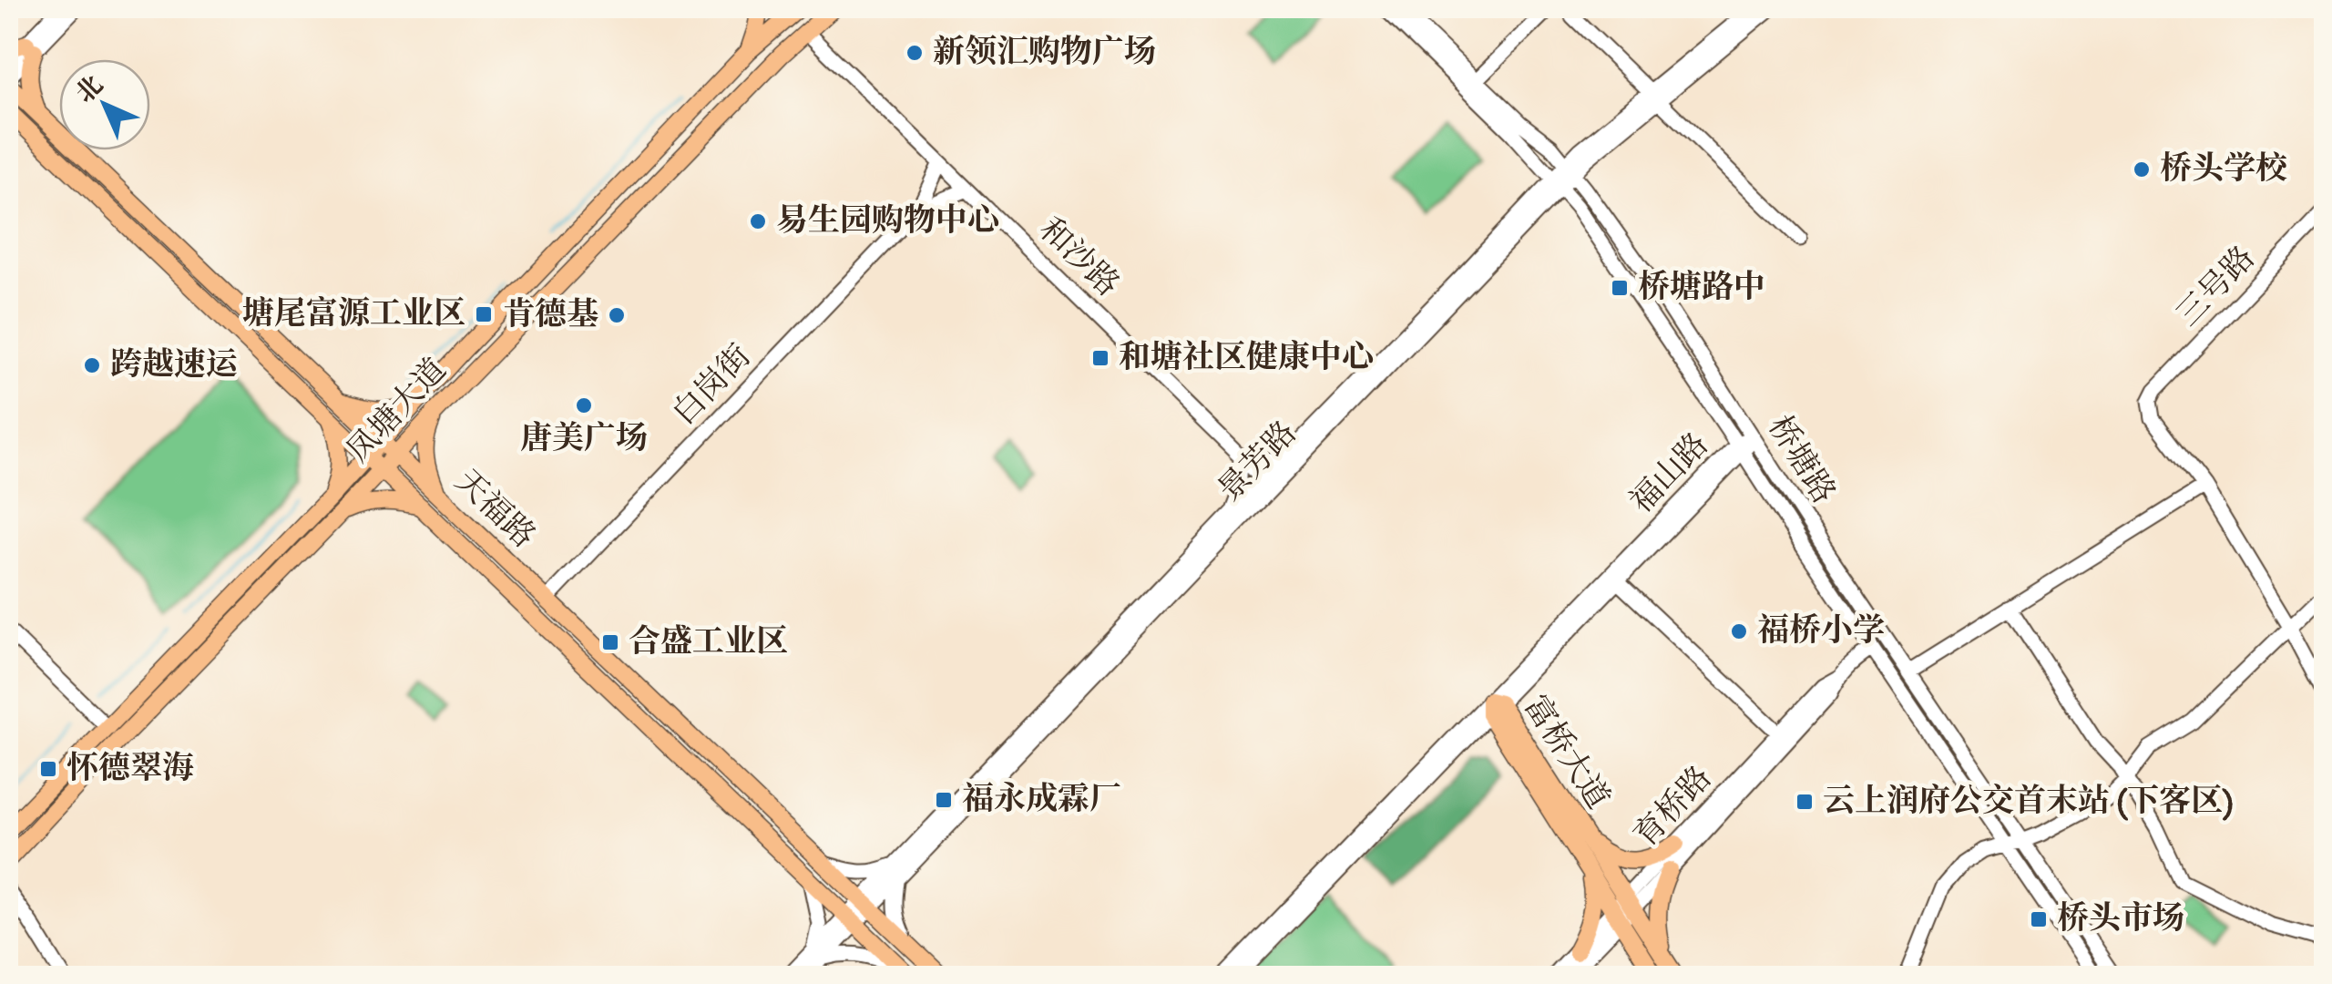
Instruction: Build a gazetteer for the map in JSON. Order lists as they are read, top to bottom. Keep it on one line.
{"streets":{"main road":["和沙路","凤塘大道","天福路","富桥大道"],"street":["三号路","白岗街","桥塘路","景芳路","福山路","育桥路"]},"crossings":[["和沙路","凤塘大道"],["和沙路","景芳路"],["白岗街","天福路"],["凤塘大道","天福路"],["桥塘路","景芳路"],["桥塘路","福山路"],["桥塘路","育桥路"],["景芳路","天福路"],["福山路","富桥大道"],["富桥大道","育桥路"]],"places":{"other":["新领汇购物广场","桥头学校","易生园购物中心","肯德基","跨越速运","唐美广场","福桥小学"],"transit":["桥塘路中","塘尾富源工业区","和塘社区健康中心","合盛工业区","怀德翠海","福永成霖厂","云上润府公交首末站 (下客区)","桥头市场"]},"north":"top left"}
